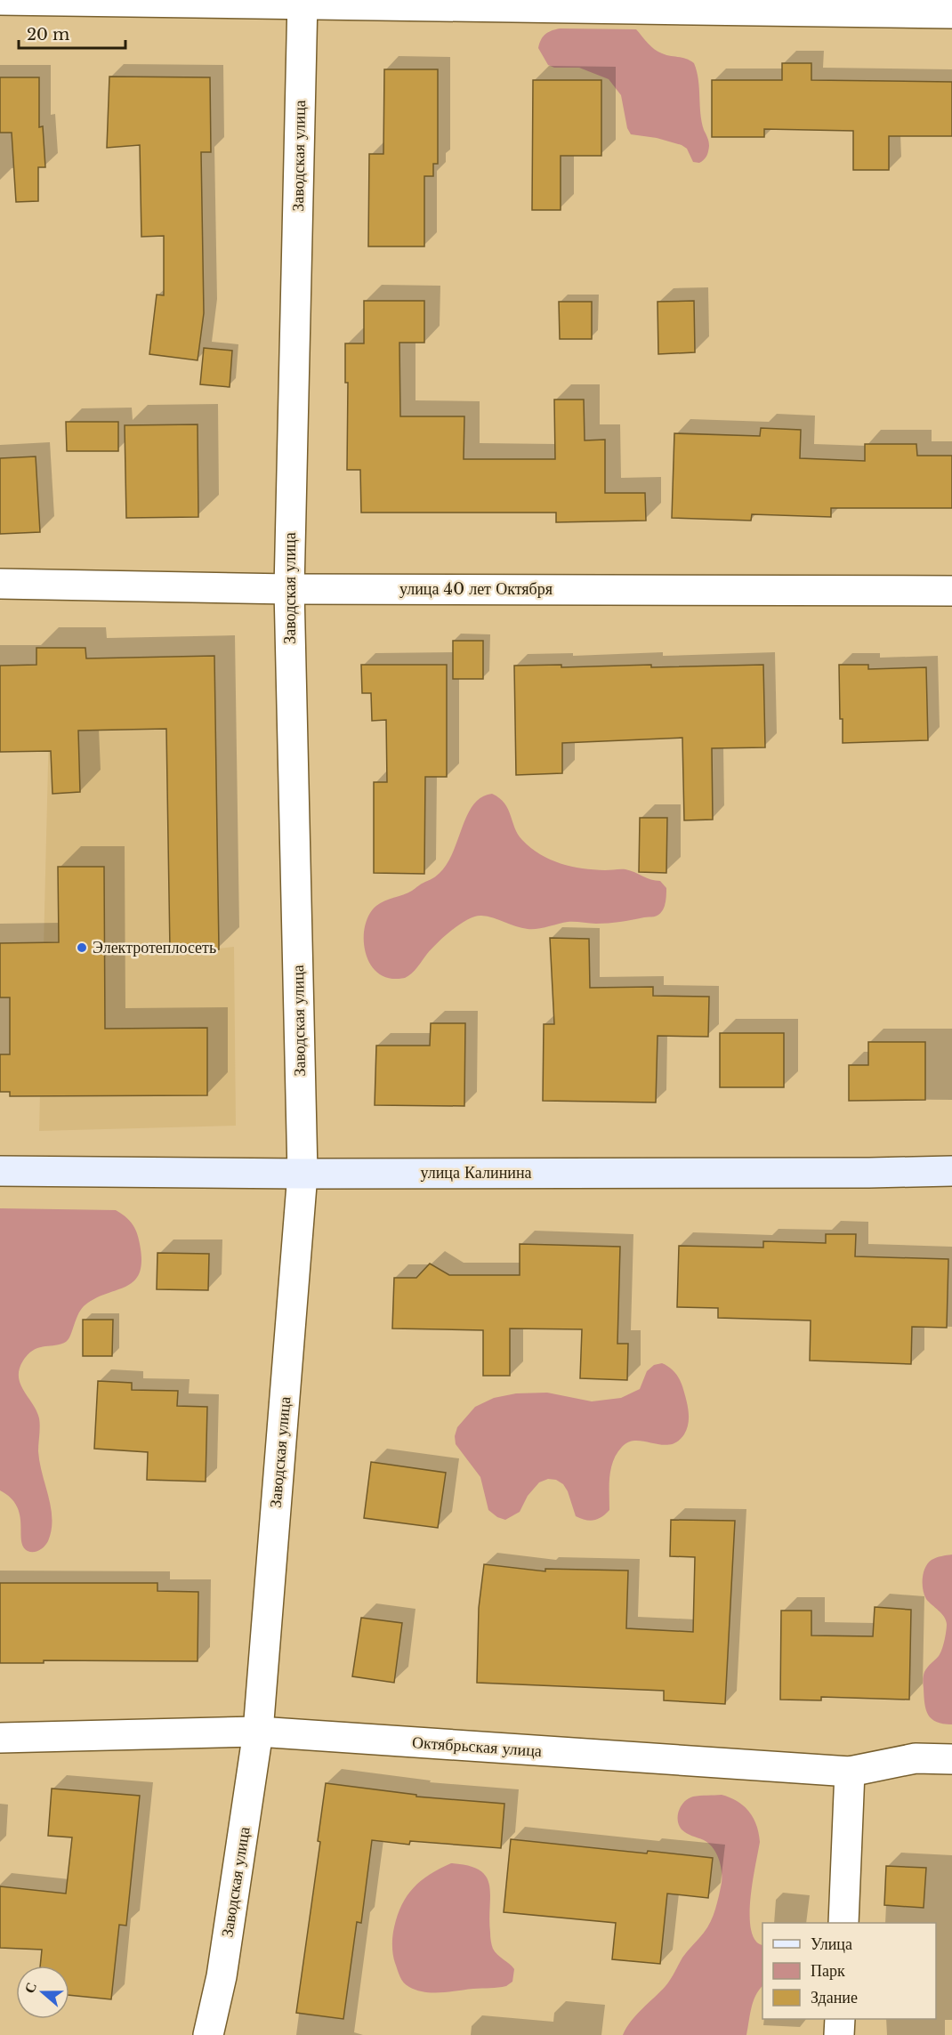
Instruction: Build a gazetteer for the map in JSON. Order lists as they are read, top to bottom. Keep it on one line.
{"streets":{"street":["Заводская улица","улица 40 лет Октября","улица Калинина","Октябрьская улица"]},"crossings":[["Заводская улица","улица 40 лет Октября"],["Заводская улица","улица Калинина"],["Заводская улица","Октябрьская улица"]],"places":["Электротеплосеть"],"legend":["Улица","Парк","Здание"],"scale_bar":"20 m","north":"left"}
